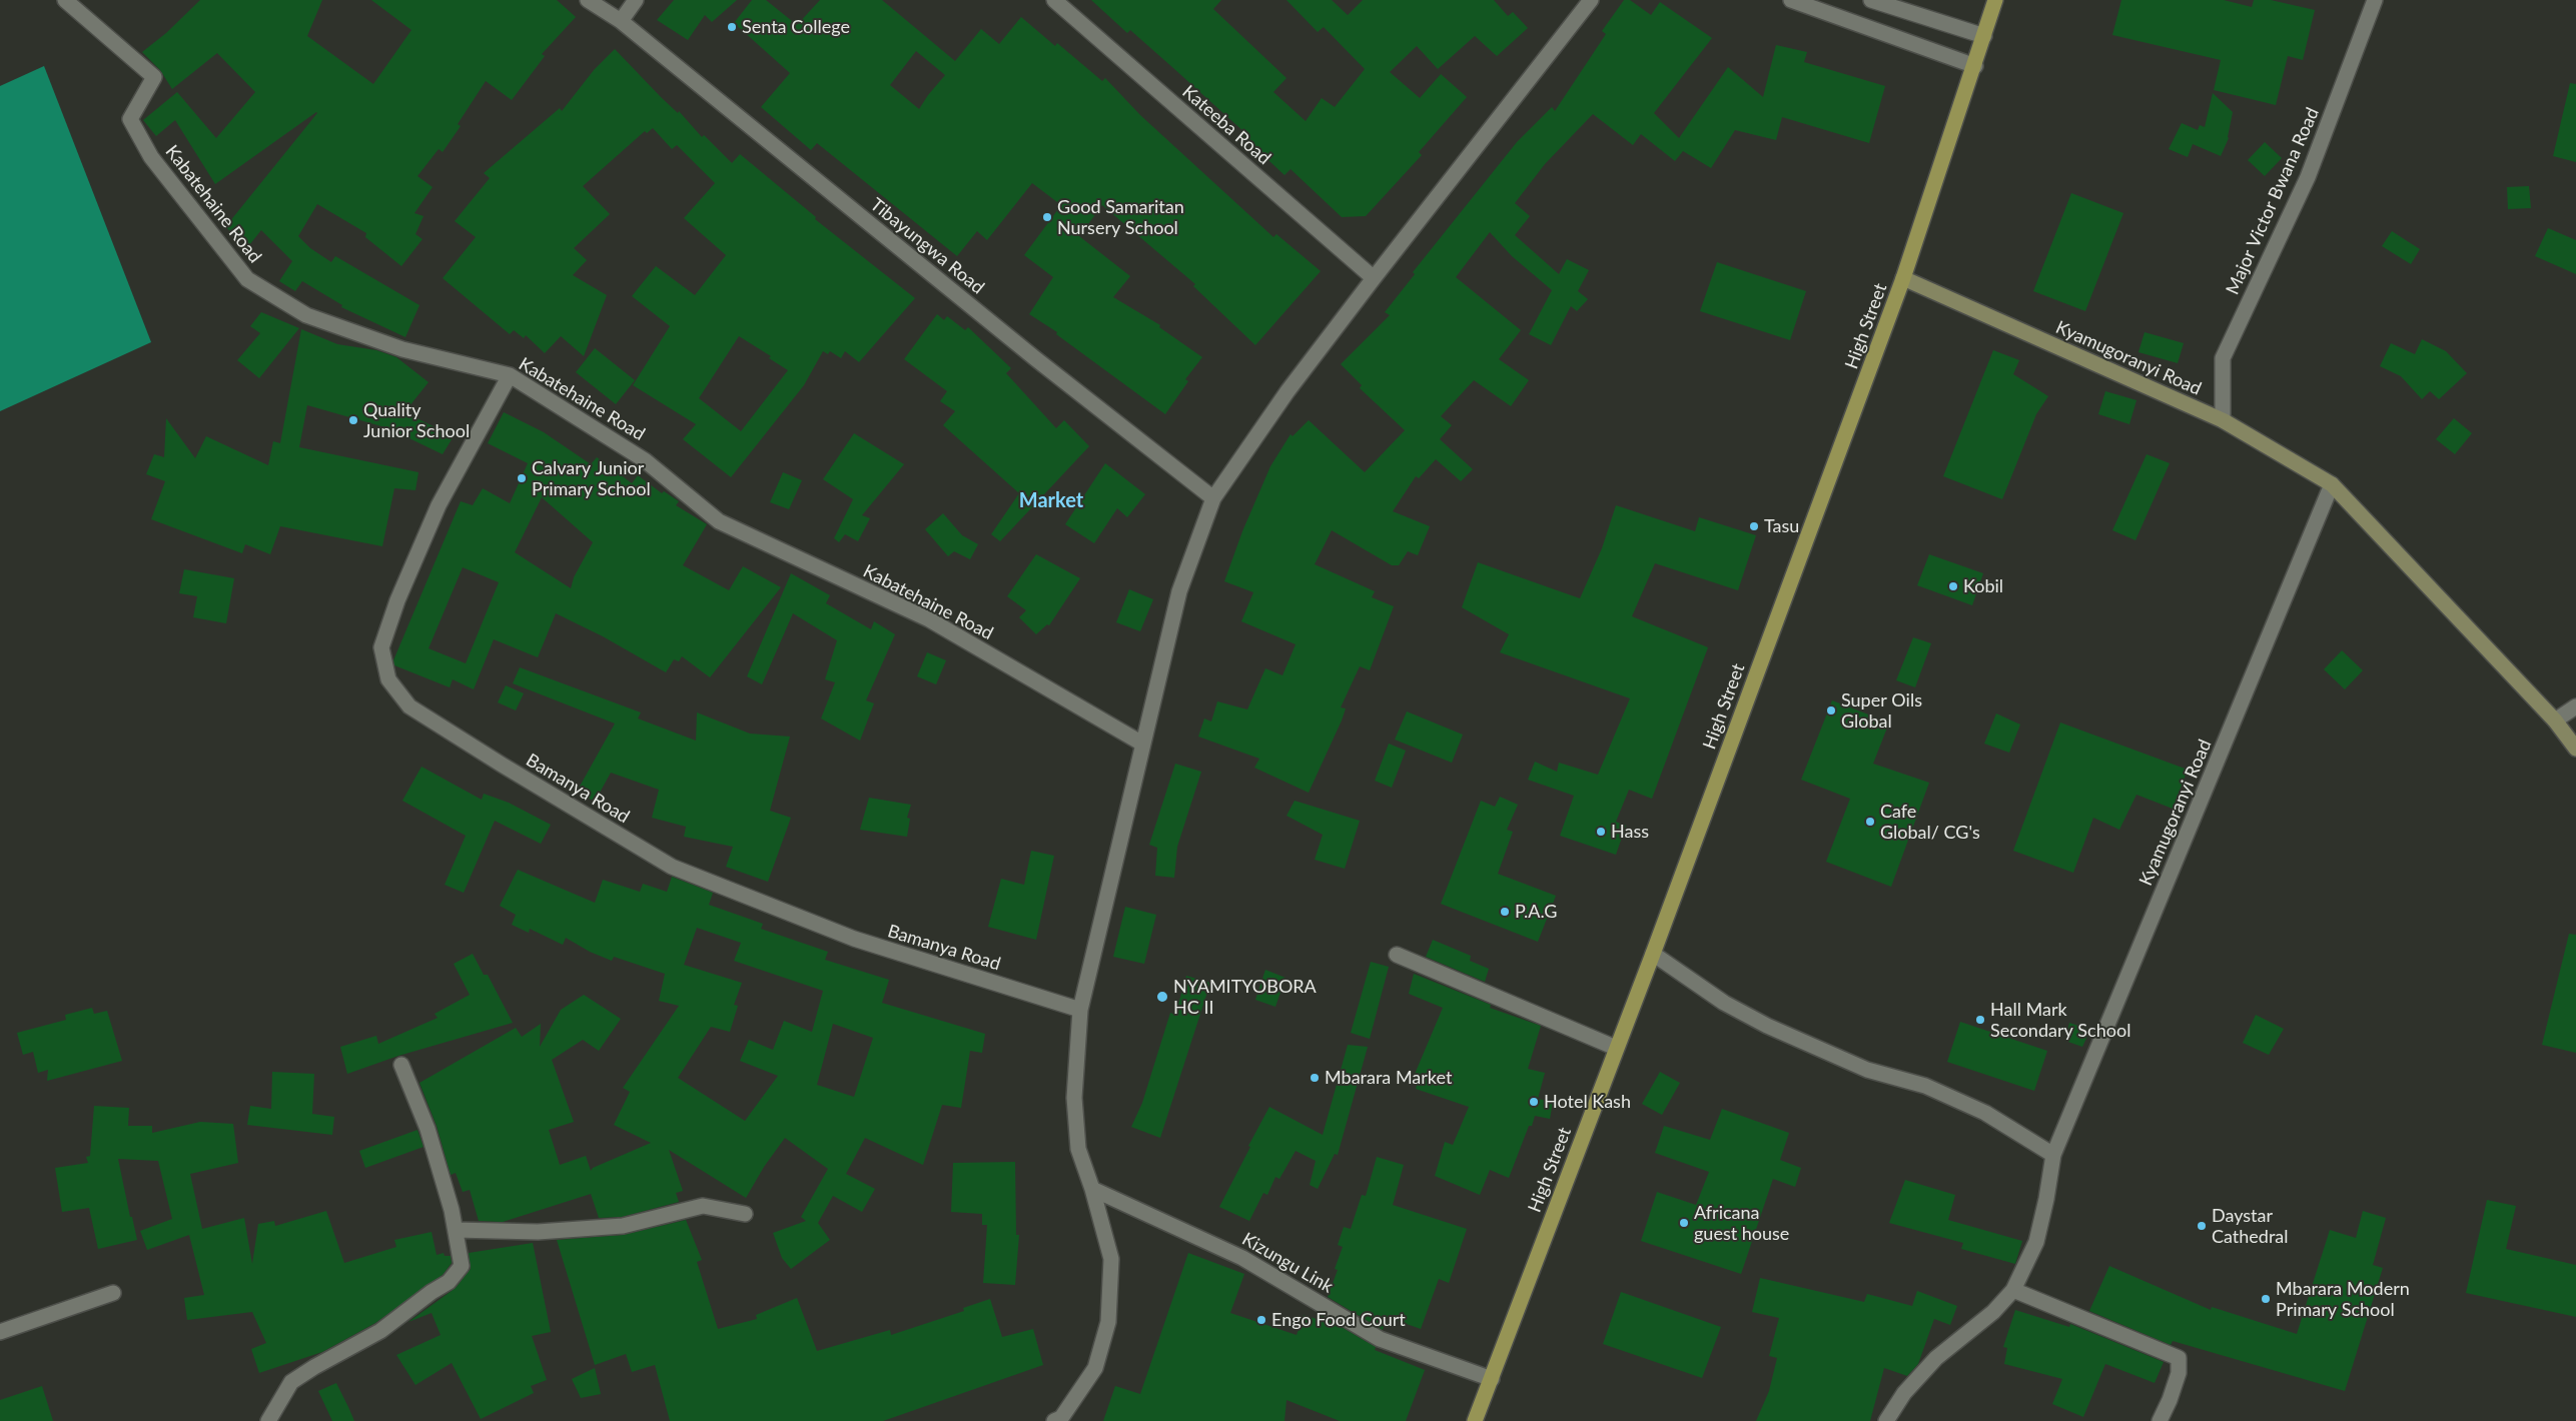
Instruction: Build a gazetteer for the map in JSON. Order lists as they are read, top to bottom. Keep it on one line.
{"streets":{"main road":["High Street"],"street":["Kateeba Road","Major Victor Bwana Road","Kabatehaine Road","Tibayungwa Road","Kyamugoranyi Road","Bamanya Road","Kizungu Link"]},"crossings":[["Major Victor Bwana Road","Kyamugoranyi Road"],["Kabatehaine Road","Bamanya Road"],["High Street","Kyamugoranyi Road"],["High Street","Kizungu Link"]],"districts":["Market"],"places":["Senta College","Good Samaritan Nursery School","Quality Junior School","Calvary Junior Primary School","Tasu","Kobil","Super Oils Global","Cafe Global/ CG's","Hass","P.A.G","NYAMITYOBORA HC II","Hall Mark Secondary School","Mbarara Market","Hotel Kash","Africana guest house","Daystar Cathedral","Mbarara Modern Primary School","Engo Food Court"]}
